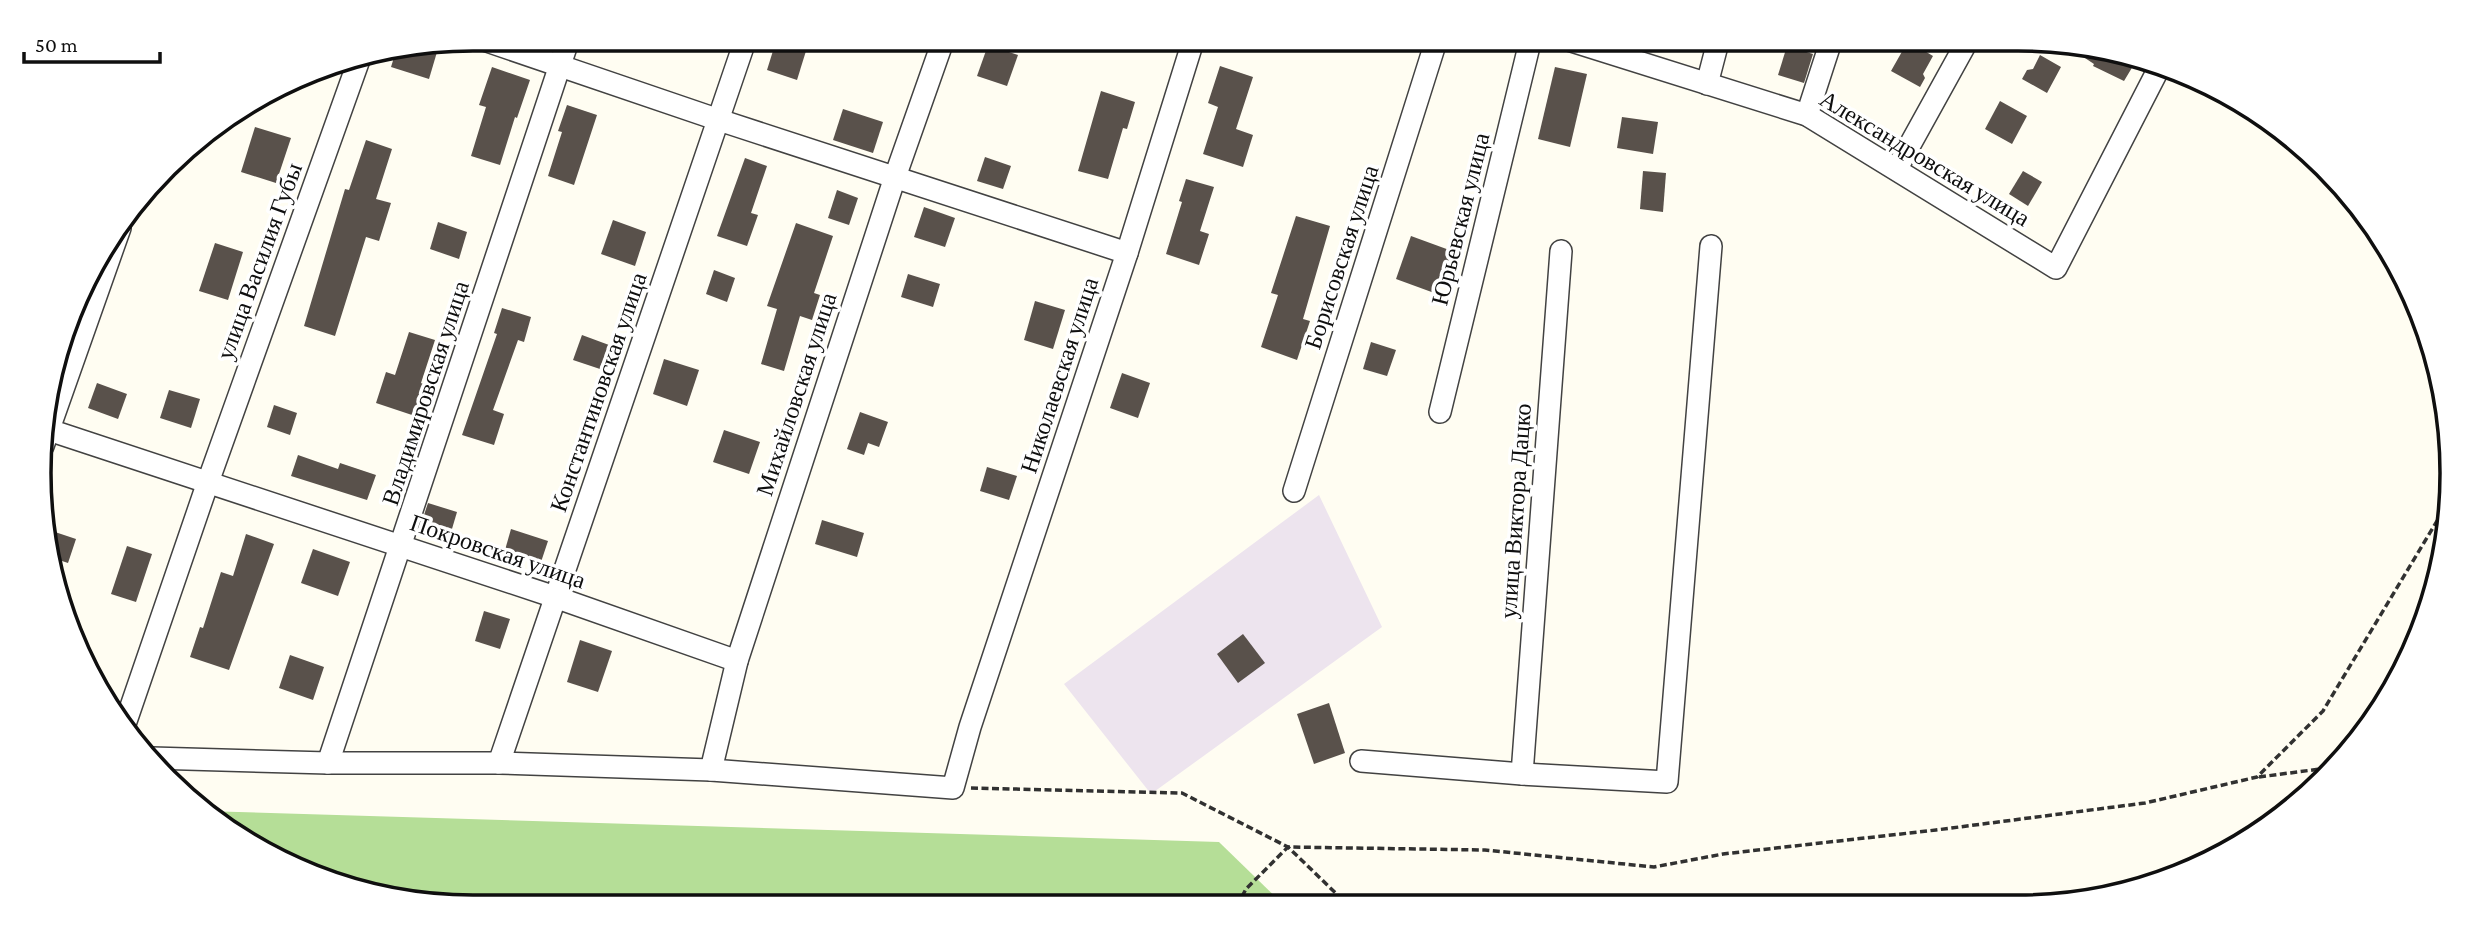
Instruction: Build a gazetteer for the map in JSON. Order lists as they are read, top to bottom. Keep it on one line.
{"streets":{"street":["Александровская улица","Юрьевская улица","Борисовская улица","улица Василия Губы","Николаевская улица","Константиновская улица","Владимировская улица","Михайловская улица","улица Виктора Дацко","Покровская улица"]},"crossings":[["улица Василия Губы","Покровская улица"],["Константиновская улица","Покровская улица"],["Владимировская улица","Покровская улица"],["Михайловская улица","Покровская улица"]],"scale_bar":"50 m"}
